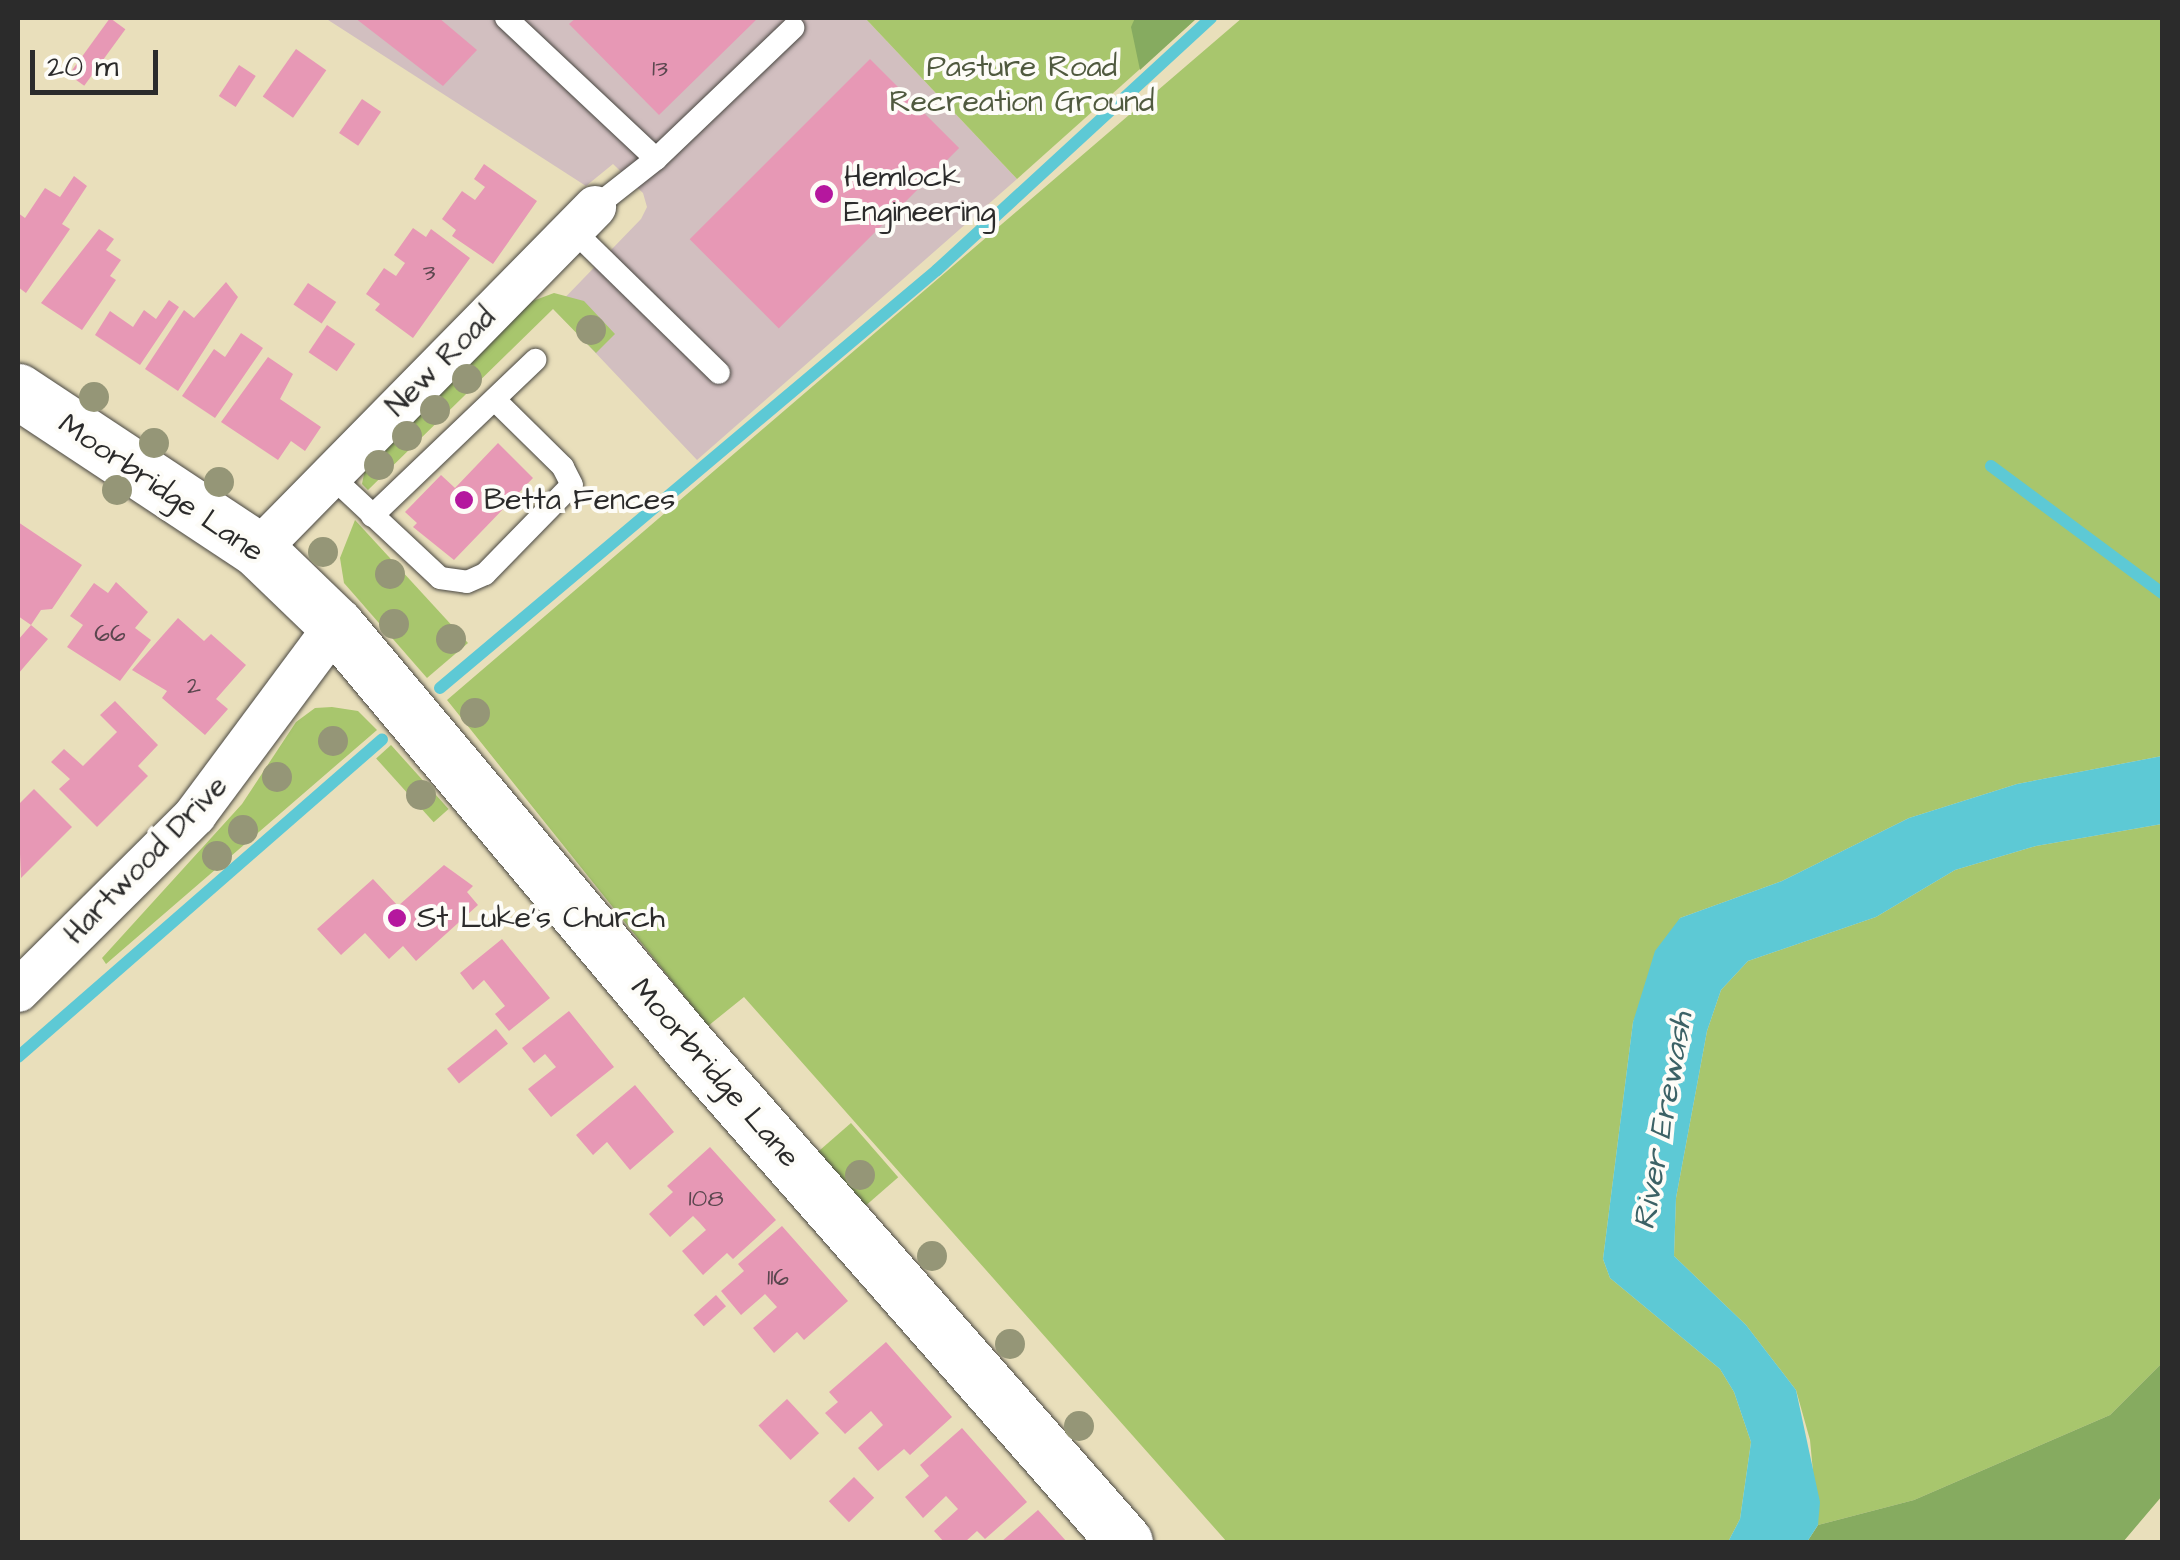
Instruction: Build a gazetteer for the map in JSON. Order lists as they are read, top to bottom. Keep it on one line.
{"streets":{"street":["New Road","Moorbridge Lane","Hartwood Drive"]},"crossings":[["New Road","Moorbridge Lane"],["Moorbridge Lane","Hartwood Drive"]],"water":["River Erewash"],"parks":["Pasture Road Recreation Ground"],"places":["Hemlock Engineering","Betta Fences","St Luke's Church"],"house_numbers":["13","3","66","2","108","116"],"scale_bar":"20 m"}
